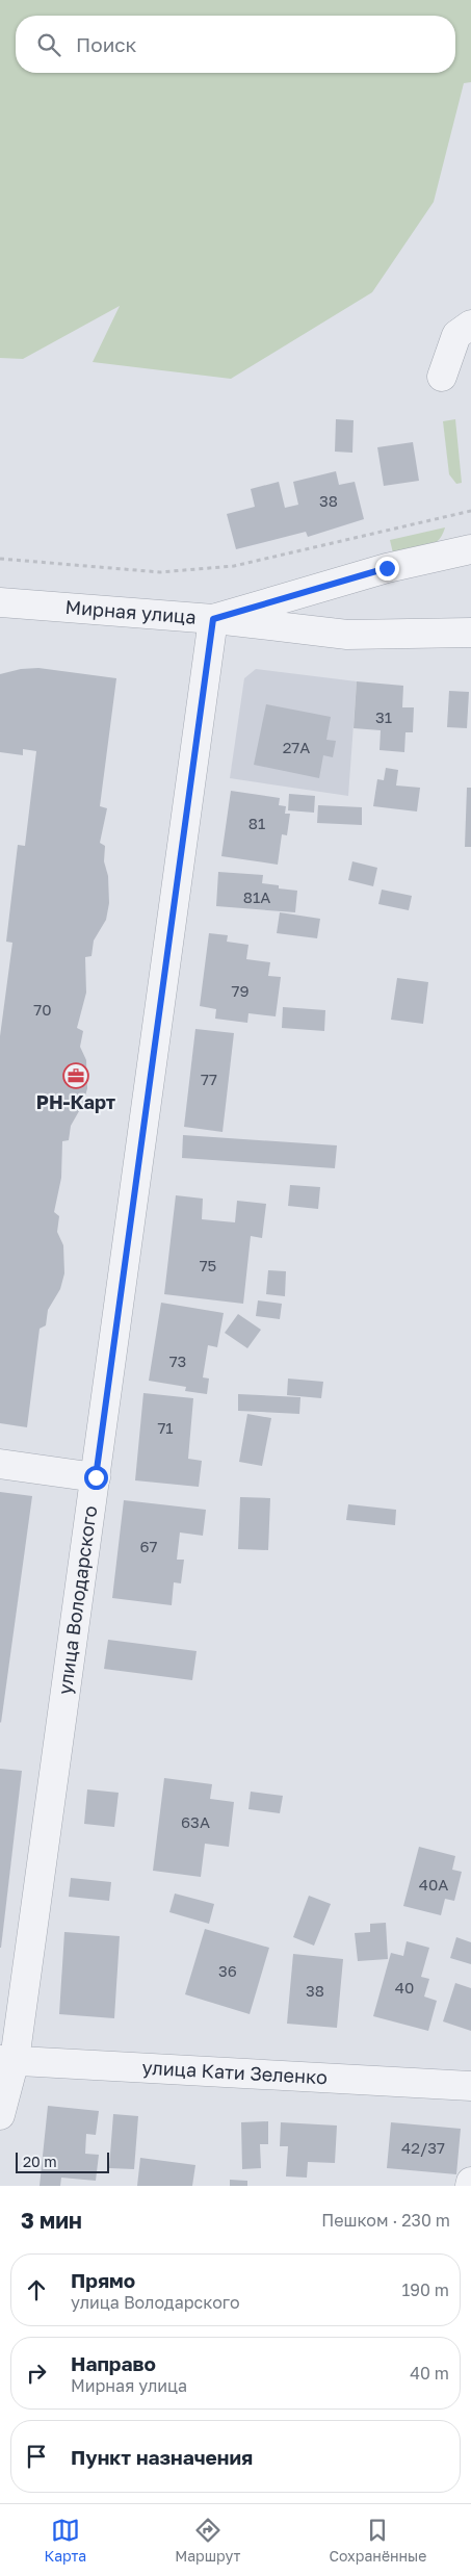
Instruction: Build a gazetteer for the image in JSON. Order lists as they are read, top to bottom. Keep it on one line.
{"streets":{"street":["Мирная улица","улица Володарского","улица Кати Зеленко"]},"crossings":[["Мирная улица","улица Володарского"],["улица Володарского","улица Кати Зеленко"]],"places":{"office":["РН-Карт"]},"house_numbers":["38","31","27А","81","81А","79","70","77","75","73","71","67","63А","40А","36","40","38","42/37"],"scale_bar":"20 m","page":{"search":"Поиск","scale":"20 m","heading":["3 мин","Пешком · 230 m"],"list":[["Прямо","улица Володарского","190 m"],["Направо","Мирная улица","40 m"],"Пункт назначения"],"nav":["Карта","Маршрут","Сохранённые"]}}
